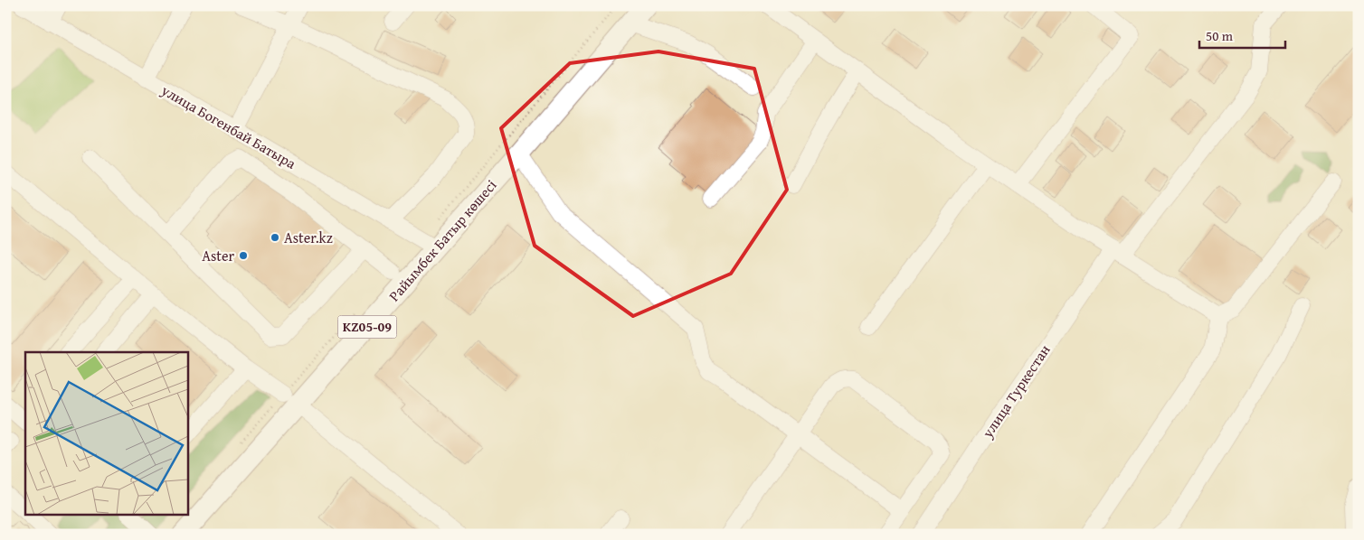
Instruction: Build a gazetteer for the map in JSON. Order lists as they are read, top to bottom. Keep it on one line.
{"streets":{"main road":["Райымбек Батыр көшесі","KZ05-09"],"street":["улица Богенбай Батыра","улица Туркестан"]},"crossings":[["улица Богенбай Батыра","Райымбек Батыр көшесі"]],"places":["Aster.kz","Aster"],"scale_bar":"50 m"}
